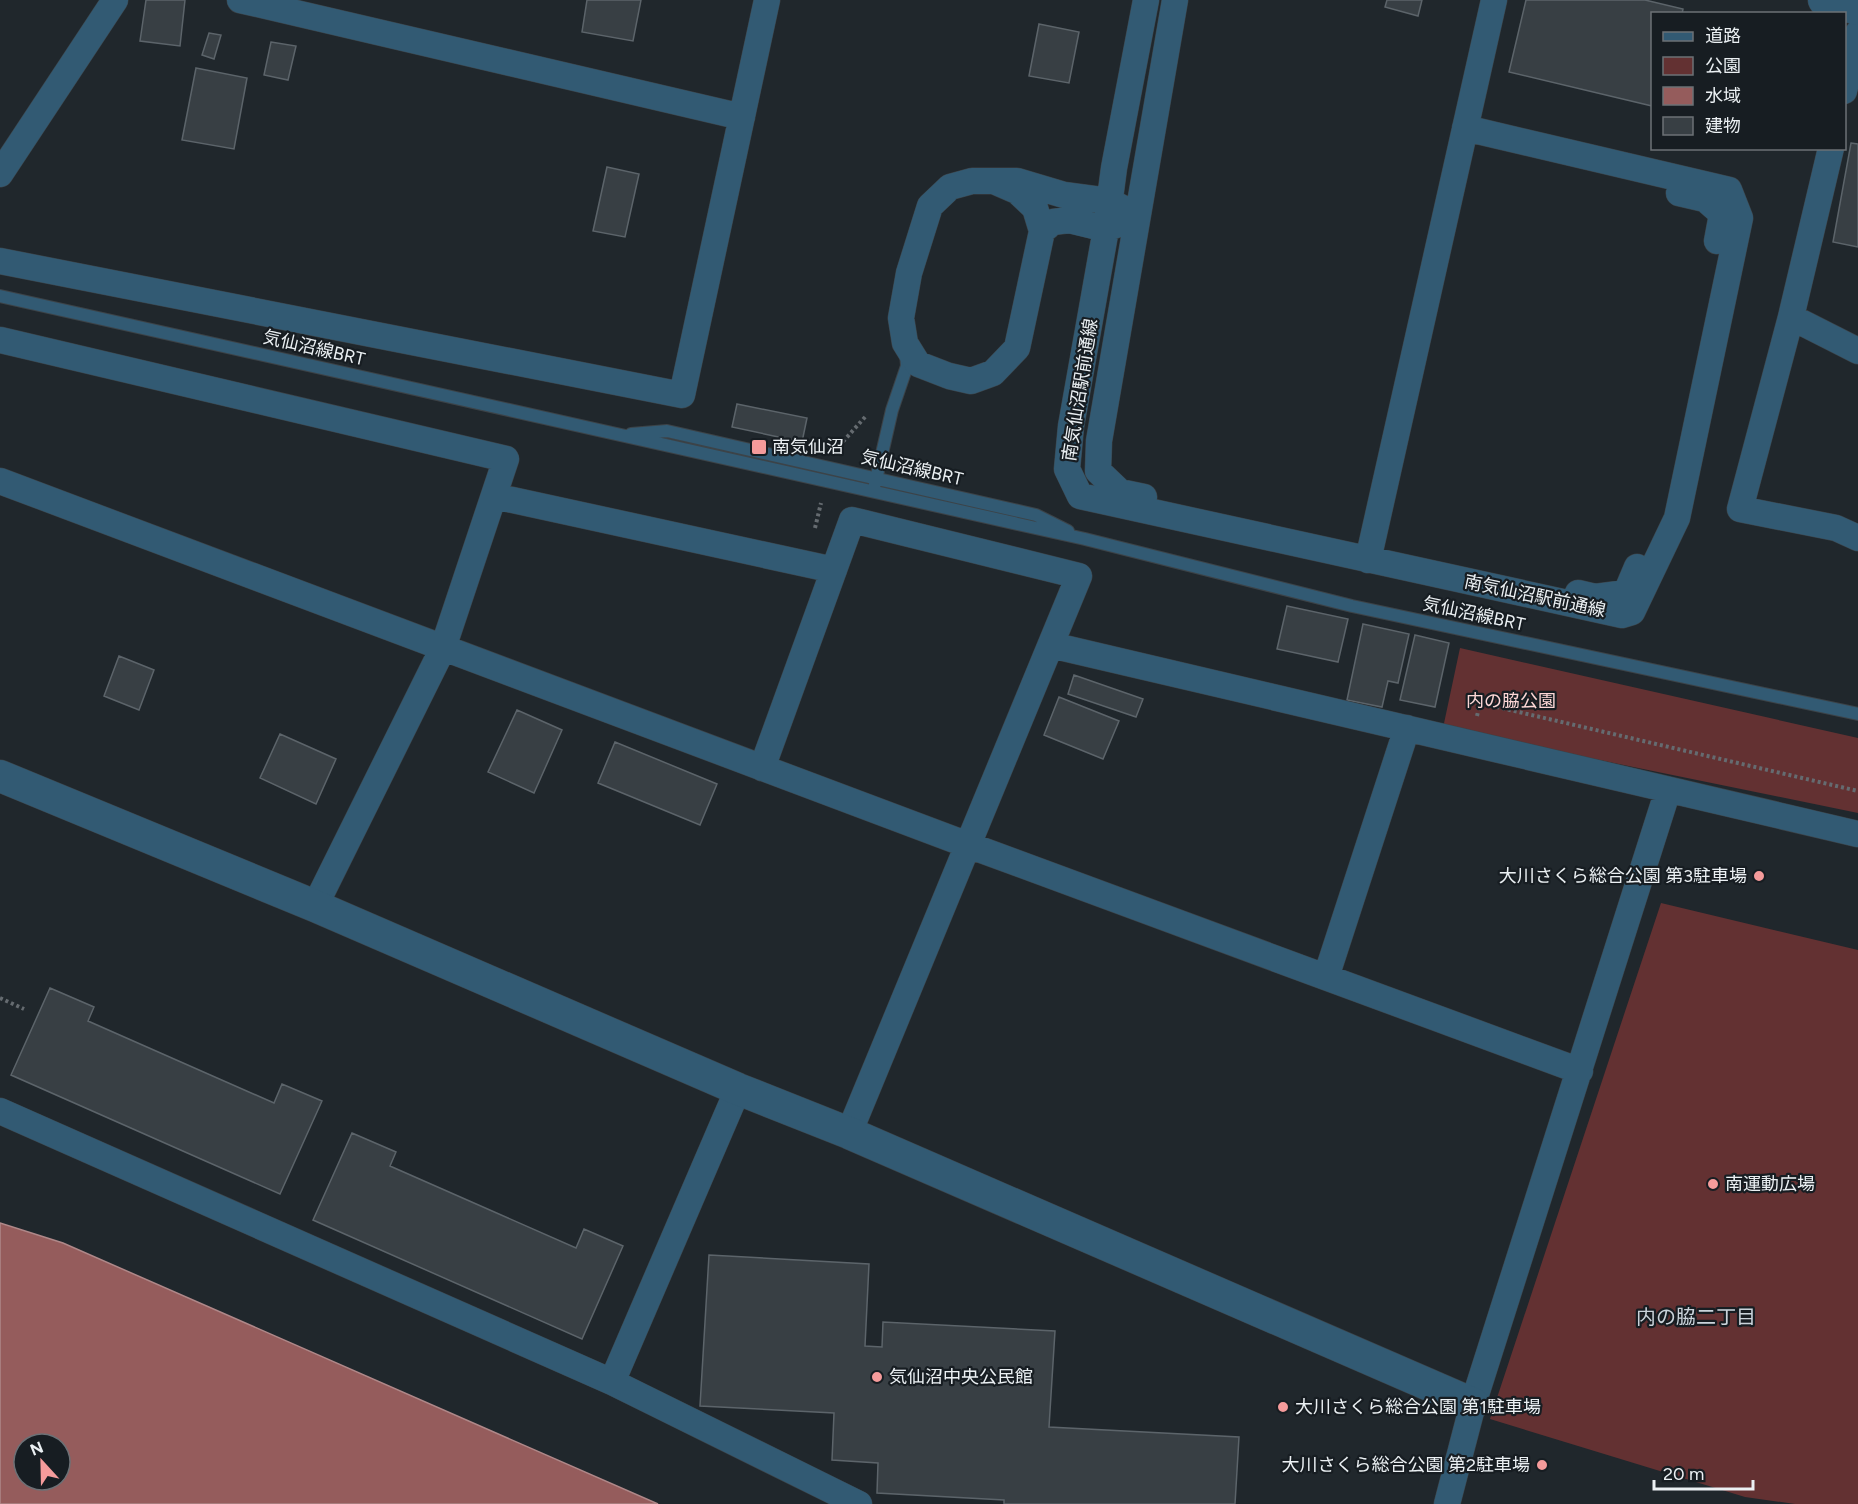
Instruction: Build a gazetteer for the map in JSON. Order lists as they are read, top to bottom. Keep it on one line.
{"streets":{"street":["南気仙沼駅前通線"],"lane":["気仙沼線BRT"]},"districts":["内の脇二丁目"],"parks":["内の脇公園"],"places":{"transit":["南気仙沼"],"other":["大川さくら総合公園 第3駐車場","南運動広場","気仙沼中央公民館","大川さくら総合公園 第1駐車場","大川さくら総合公園 第2駐車場"]},"legend":["道路","公園","水域","建物"],"scale_bar":"20 m","north":"top"}
